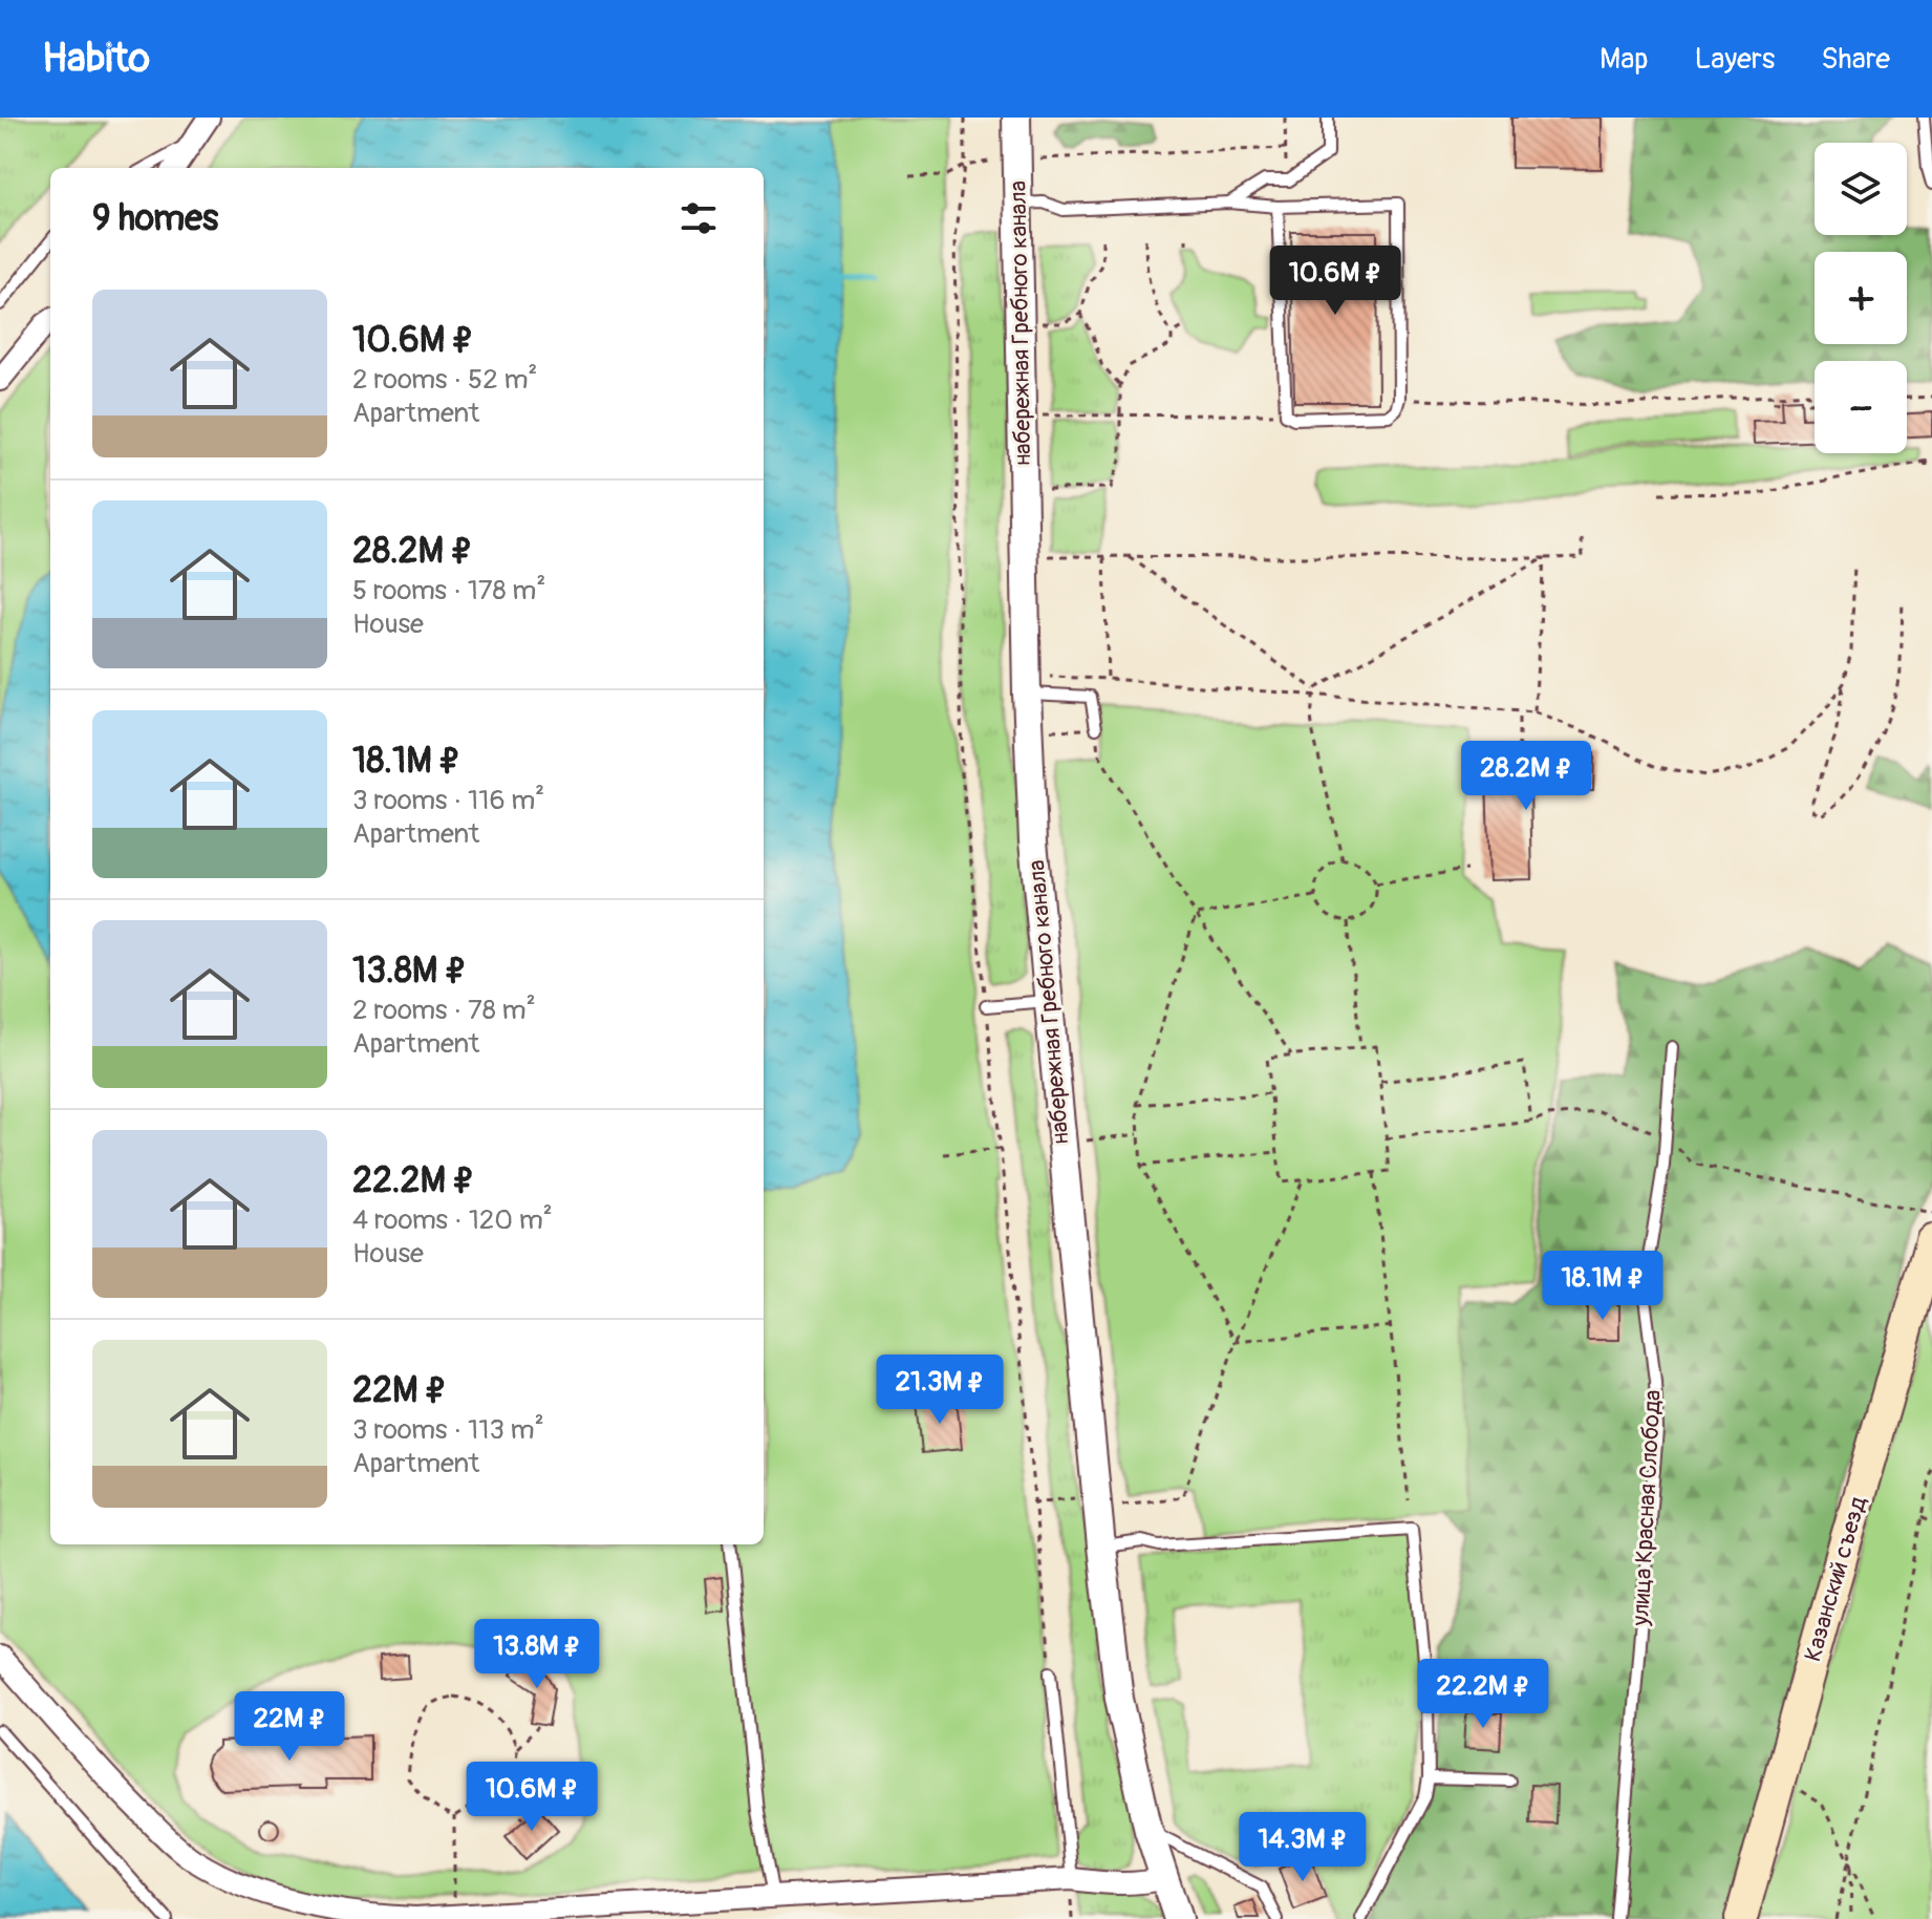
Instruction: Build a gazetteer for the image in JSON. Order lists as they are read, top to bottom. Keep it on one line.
{"streets":{"main road":["Казанский съезд"],"street":["набережная Гребного канала"],"lane":["улица Красная Слобода"]},"page":{"header":"Habito","nav":["Map","Layers","Share"],"map_buttons":["+","−"],"heading":"9 homes","price":["10.6M ₽","28.2M ₽","18.1M ₽","21.3M ₽","13.8M ₽","22.2M ₽","22M ₽","10.6M ₽","14.3M ₽"],"list":[{"name":"10.6M ₽","note":"2 rooms · 52 m² · Apartment"},{"name":"28.2M ₽","note":"5 rooms · 178 m² · House"},{"name":"18.1M ₽","note":"3 rooms · 116 m² · Apartment"},{"name":"13.8M ₽","note":"2 rooms · 78 m² · Apartment"},{"name":"22.2M ₽","note":"4 rooms · 120 m² · House"},{"name":"22M ₽","note":"3 rooms · 113 m² · Apartment"}]}}
